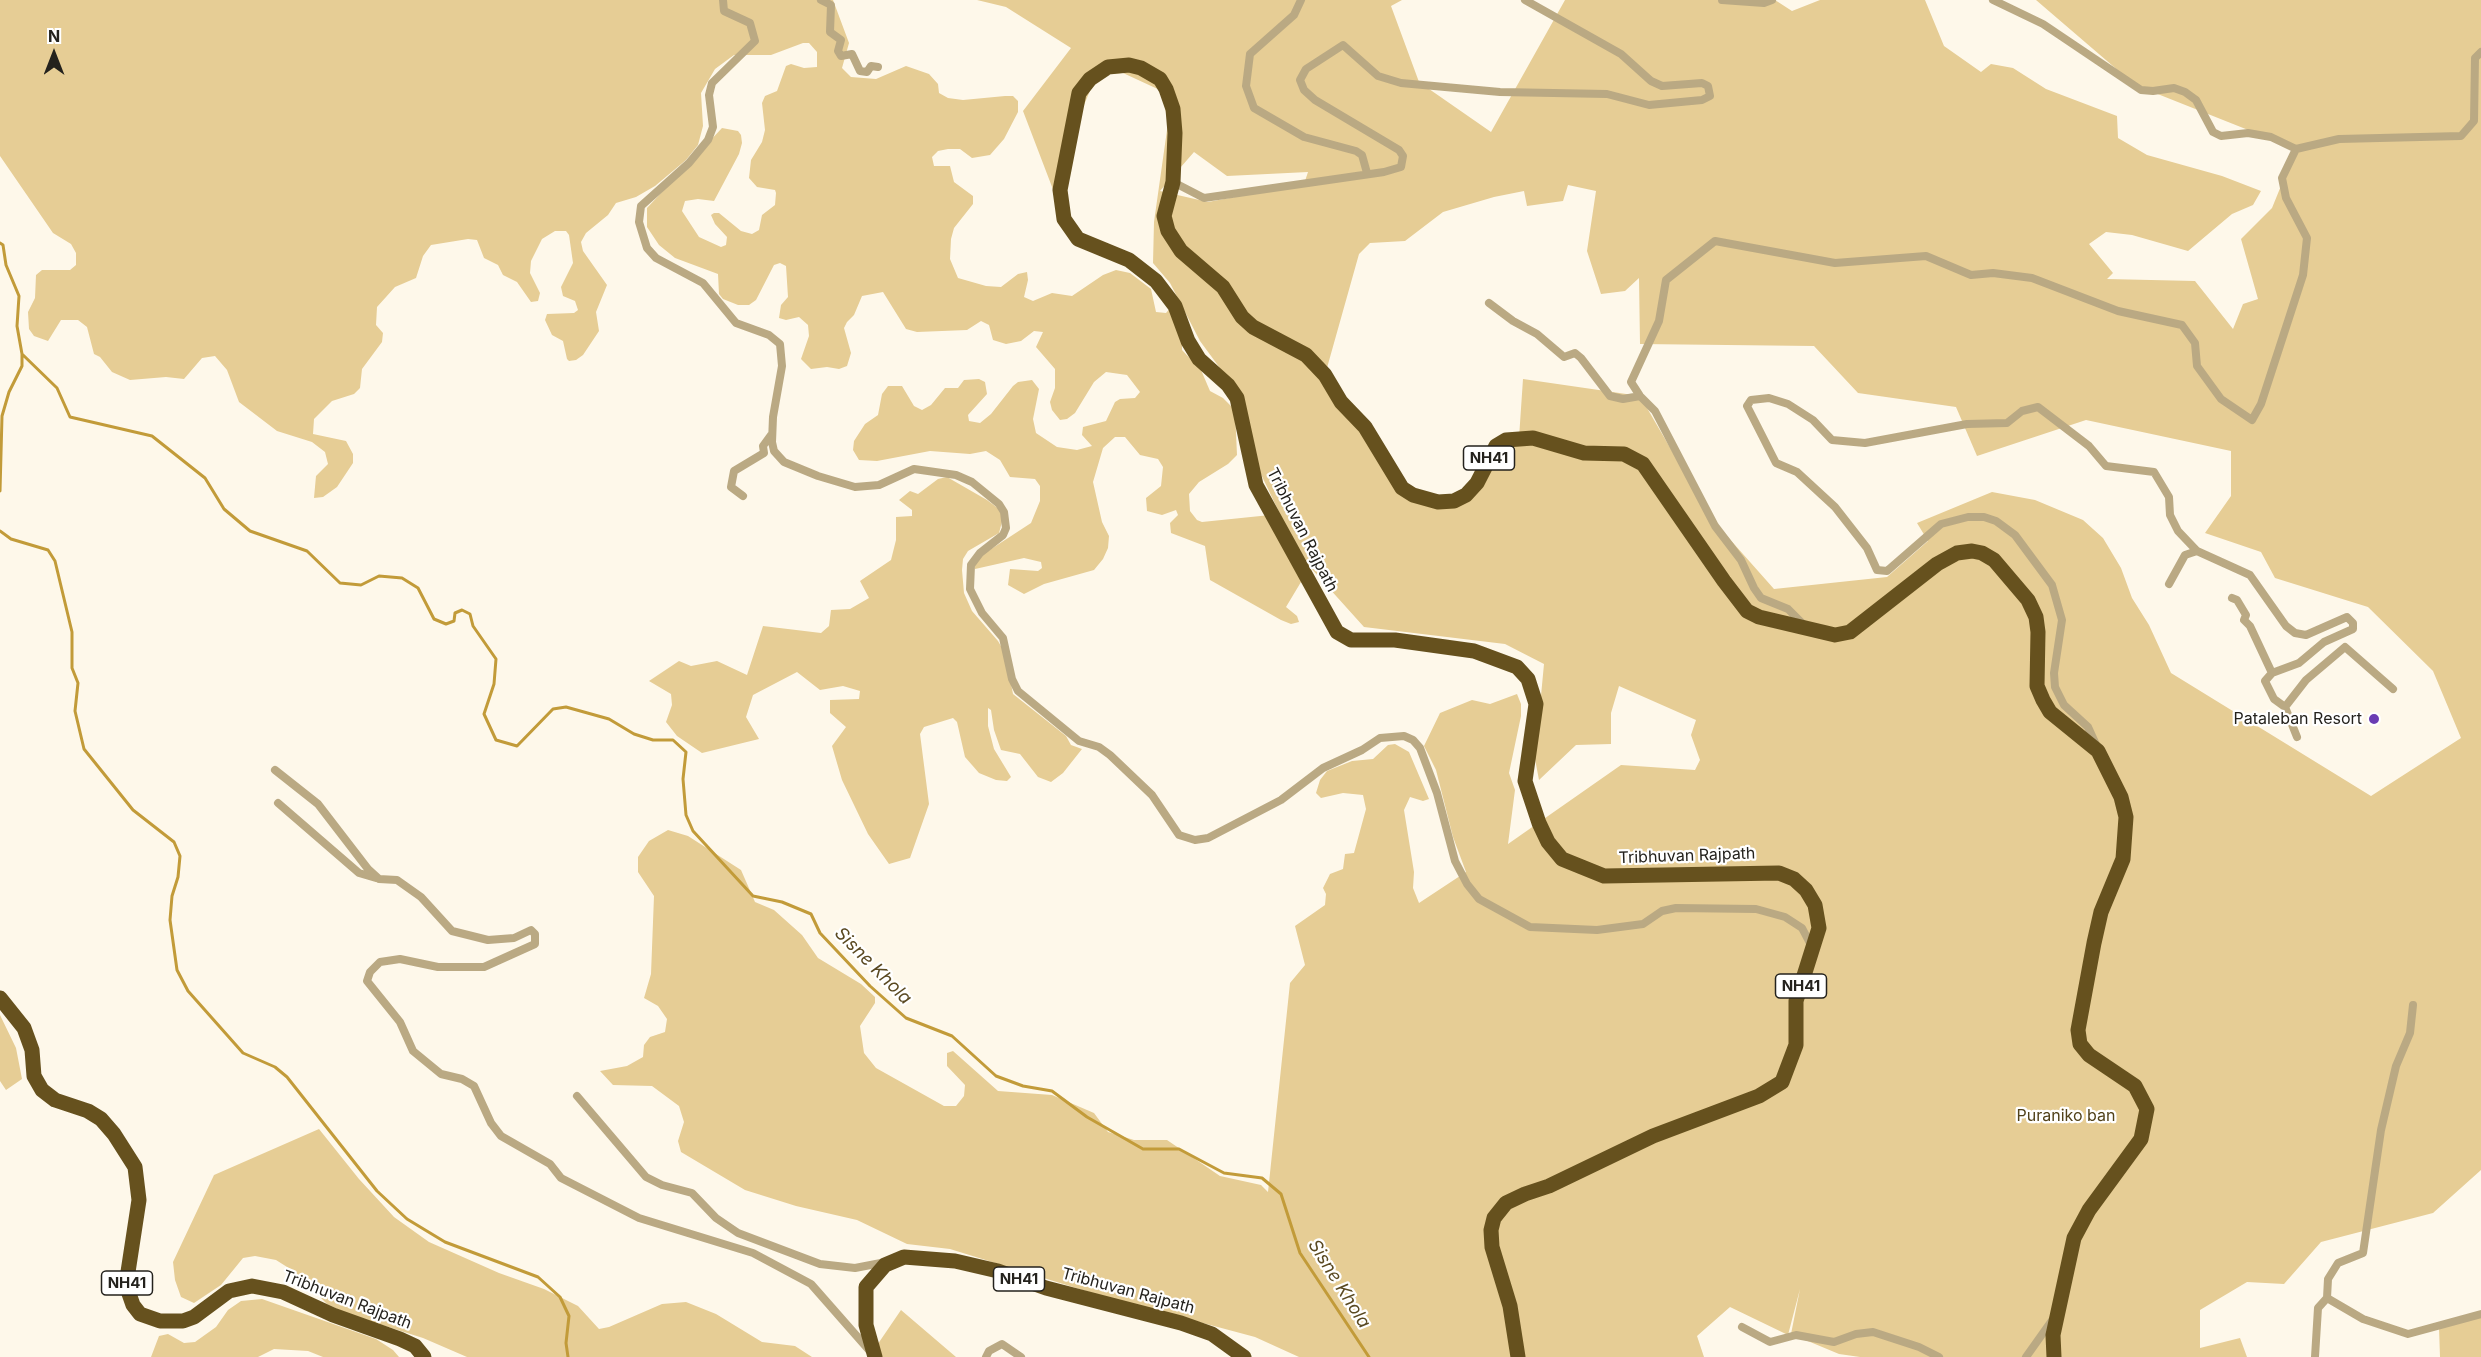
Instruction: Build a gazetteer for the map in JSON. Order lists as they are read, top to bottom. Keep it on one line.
{"streets":{"highway":["NH41","Tribhuvan Rajpath"]},"water":["Sisne Khola"],"parks":["Puraniko ban"],"places":["Pataleban Resort"],"north":"top"}
